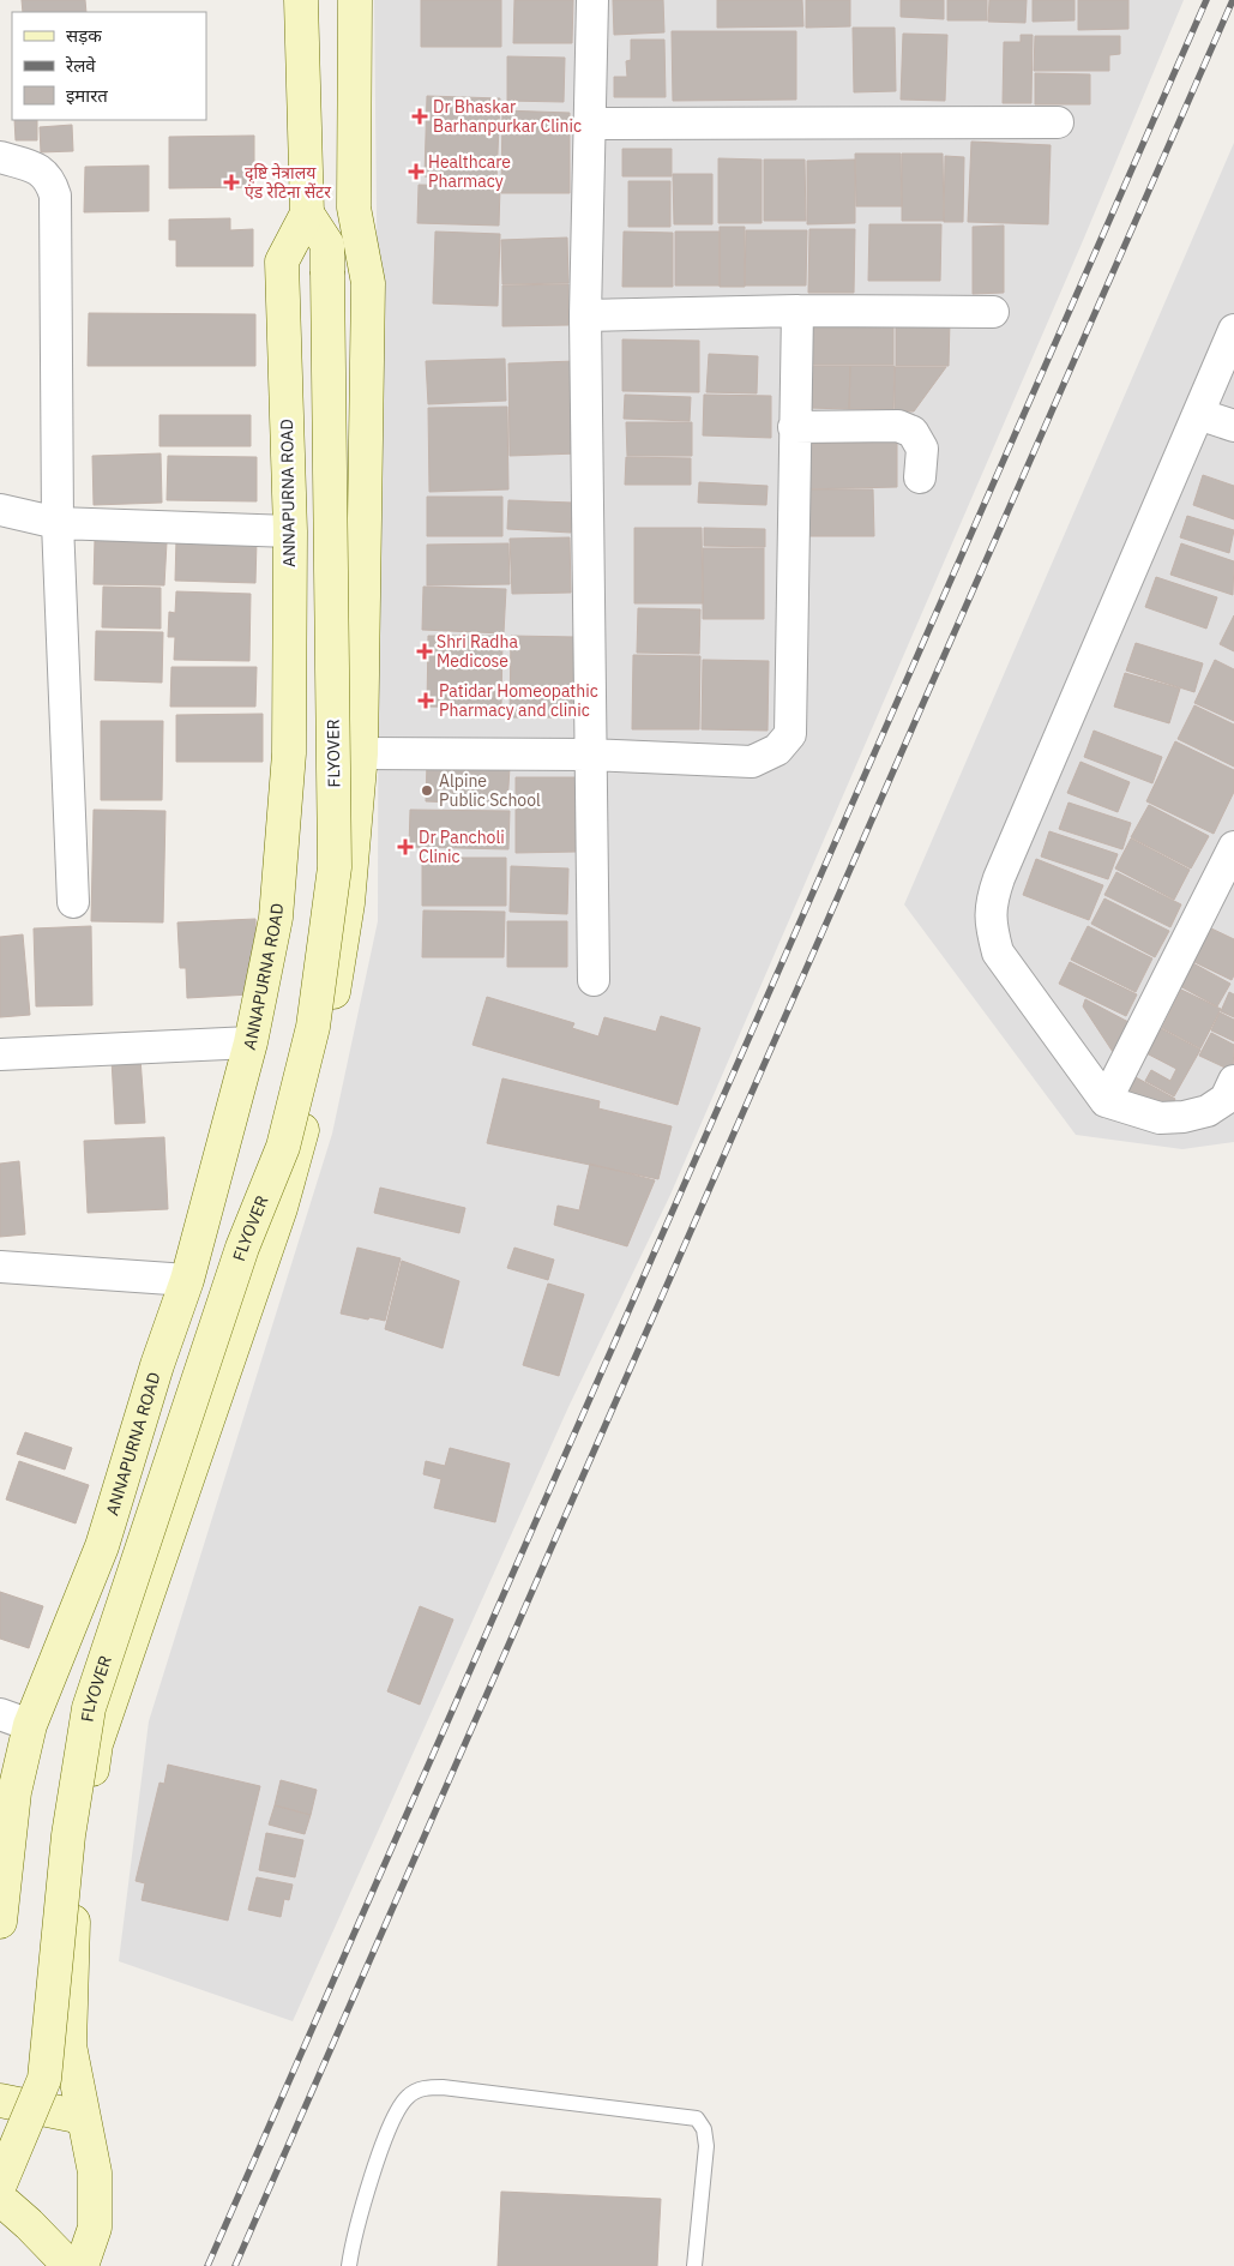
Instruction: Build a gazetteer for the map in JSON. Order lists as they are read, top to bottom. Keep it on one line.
{"streets":{"street":["ANNAPURNA ROAD","FLYOVER"]},"places":{"health":["Dr Bhaskar Barhanpurkar Clinic","Healthcare Pharmacy","दृष्टि नेत्रालय एंड रेटिना सेंटर","Shri Radha Medicose","Patidar Homeopathic Pharmacy and clinic","Dr Pancholi Clinic"],"other":["Alpine Public School"]},"legend":["सड़क","रेलवे","इमारत"]}
